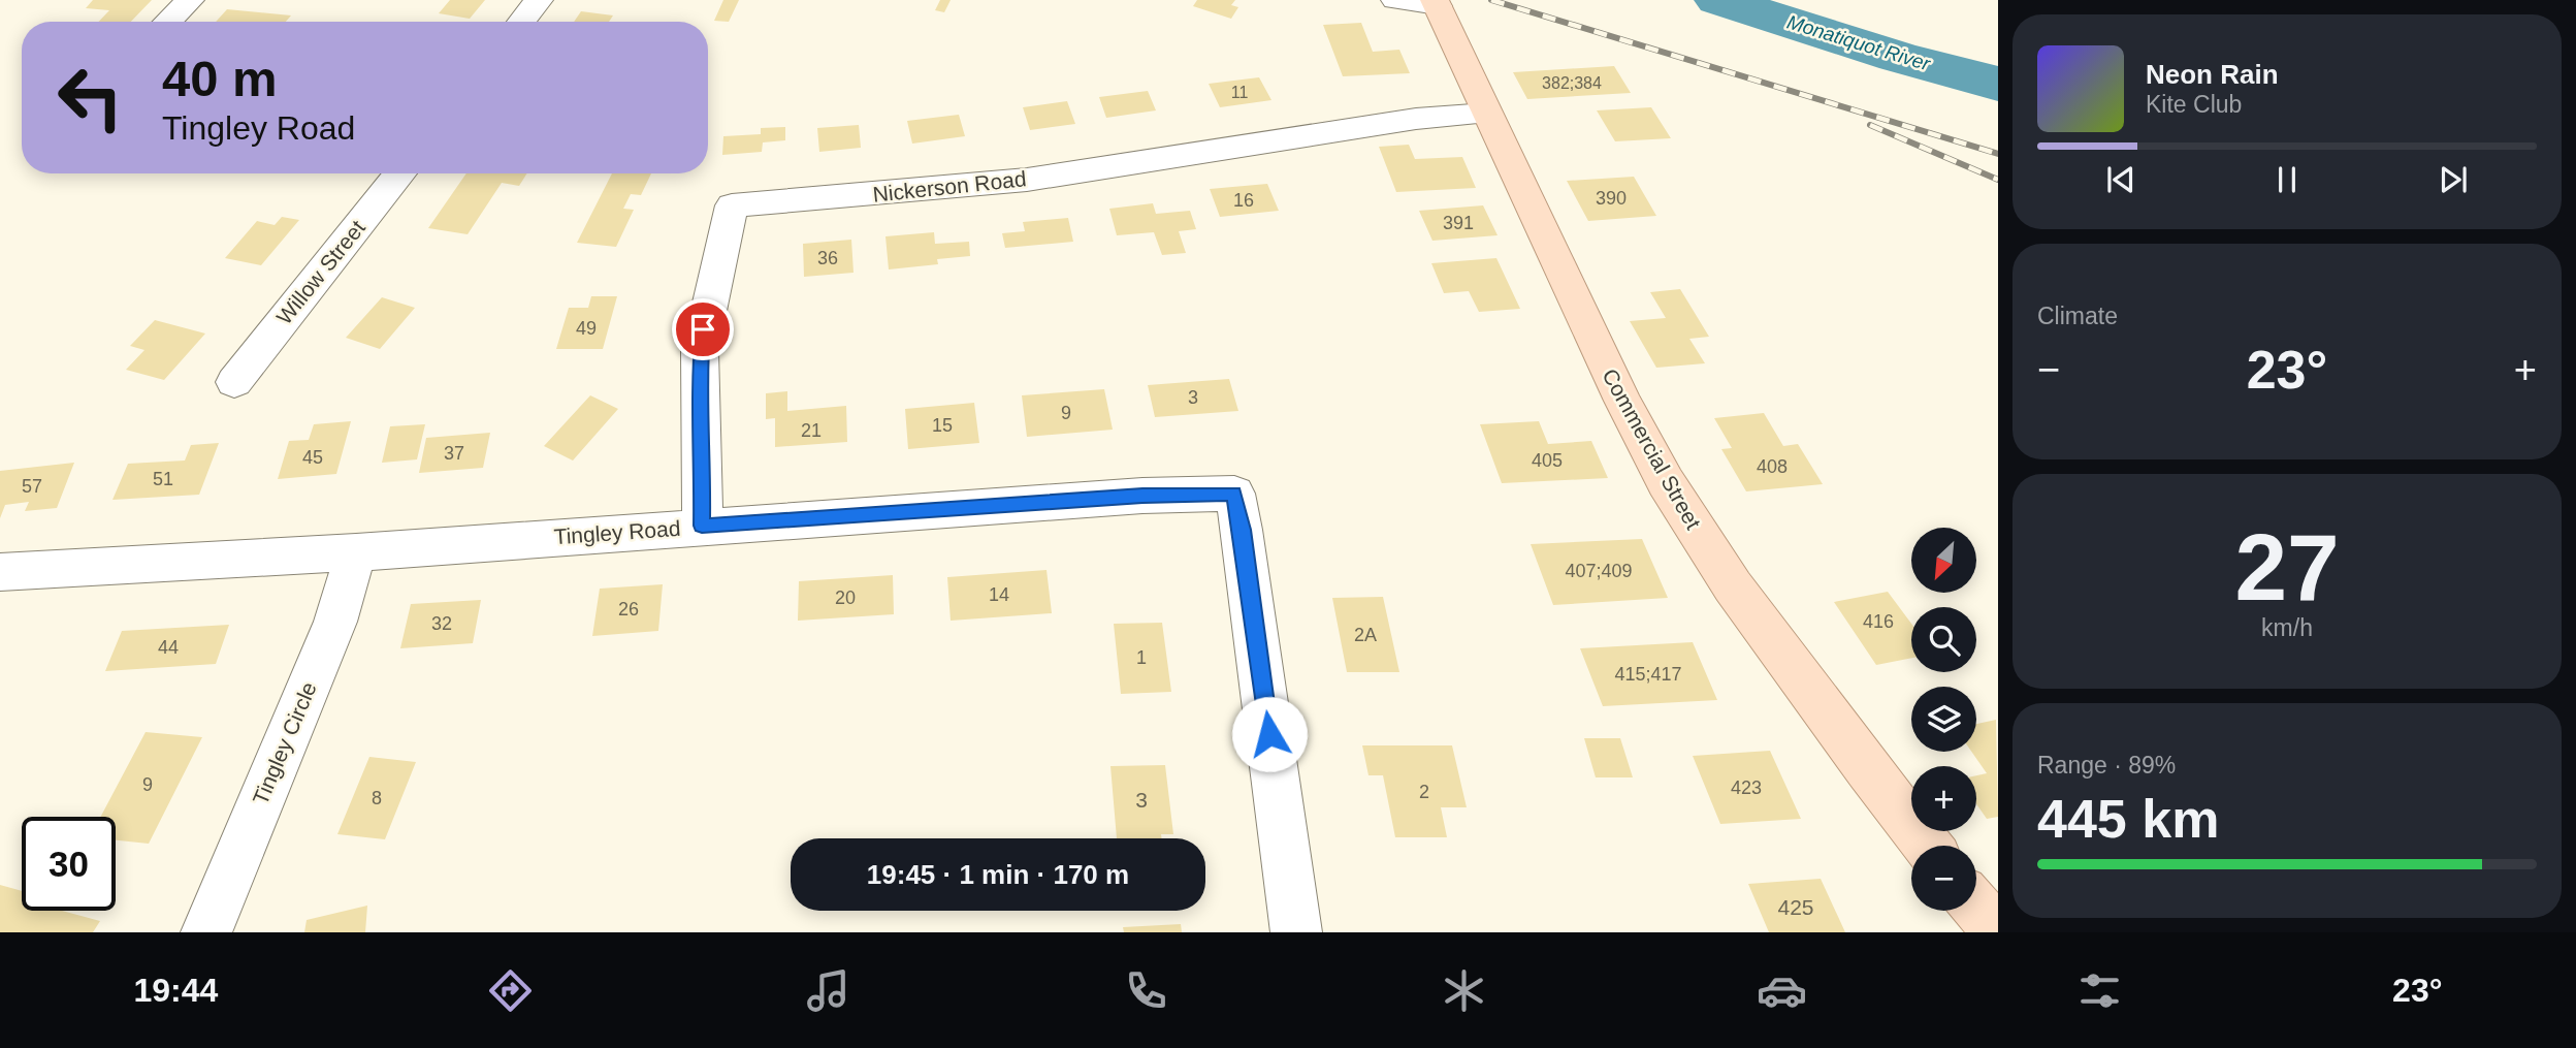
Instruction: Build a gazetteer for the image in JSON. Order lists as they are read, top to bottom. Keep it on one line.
{"streets":{"main road":["Commercial Street"],"street":["Nickerson Road","Willow Street","Tingley Road","Tingley Circle"]},"crossings":[["Nickerson Road","Commercial Street"],["Nickerson Road","Tingley Road"],["Tingley Road","Tingley Circle"]],"water":["Monatiquot River"],"house_numbers":["382;384","11","390","16","391","36","49","3","9","15","21","37","45","405","408","51","57","407;409","14","20","26","416","32","2A","44","1","415;417","9","423","2","8","3","425"],"north":"bottom left","page":{"turn":["40 m","Tingley Road"],"song":["Neon Rain","Kite Club"],"tile":["Climate",["27","km/h"],["Range · 89%","445 km"]],"heat":["−","23°","+"],"map_buttons":["+","−"],"limit":"30","trip":"19:45 · 1 min · 170 m","tabs":["19:44","23°"]}}
